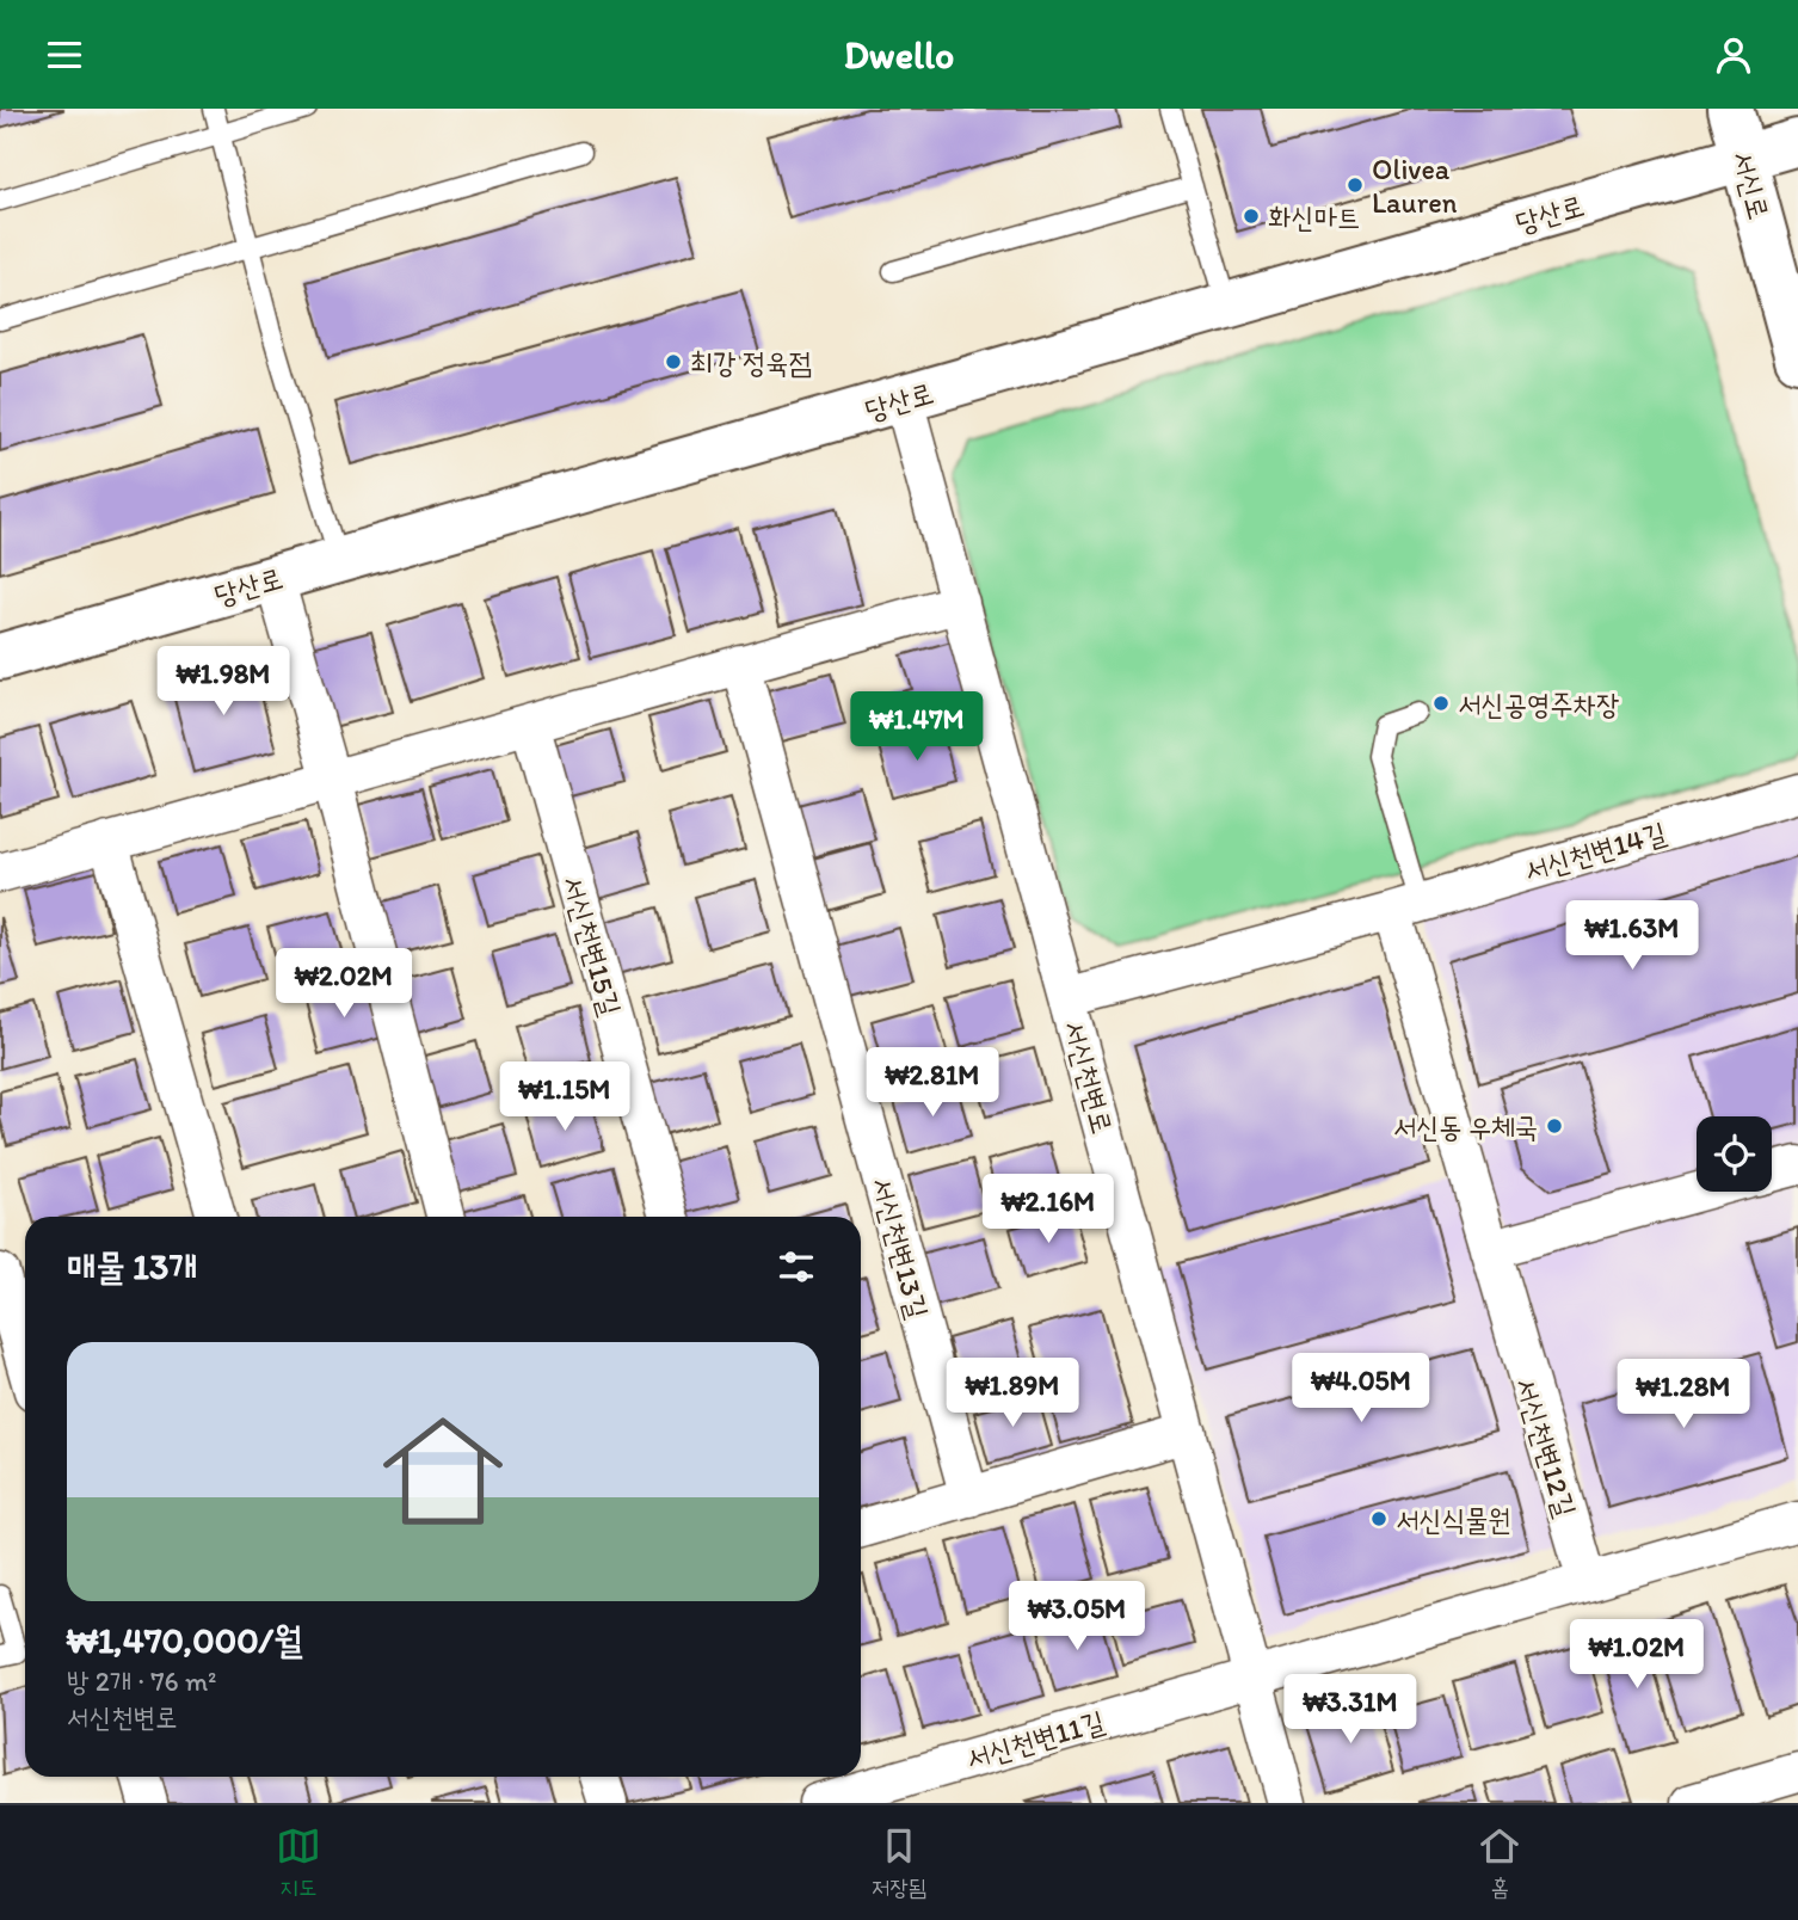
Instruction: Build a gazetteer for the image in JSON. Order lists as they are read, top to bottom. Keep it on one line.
{"streets":{"street":["서신로","당산로","서신천변14길","서신천변15길","서신천변로","서신천변13길","서신천변12길","서신천변11길"]},"crossings":[["서신로","당산로"],["당산로","서신천변로"],["서신천변14길","서신천변로"],["서신천변로","서신천변11길"]],"places":["Olivea Lauren","화신마트","최강 정육점","서신공영주차장","서신동 우체국","서신식물원"],"page":{"header":"Dwello","price":["₩1.98M","₩1.47M","₩1.63M","₩2.02M","₩2.81M","₩1.15M","₩2.16M","₩4.05M","₩1.89M","₩1.28M","₩3.05M","₩1.02M","₩3.31M"],"heading":"매물 13개","list":[{"name":"₩1,470,000/월","note":"방 2개 · 76 m² · 서신천변로"}],"tabs":["지도","저장됨","홈"]}}
